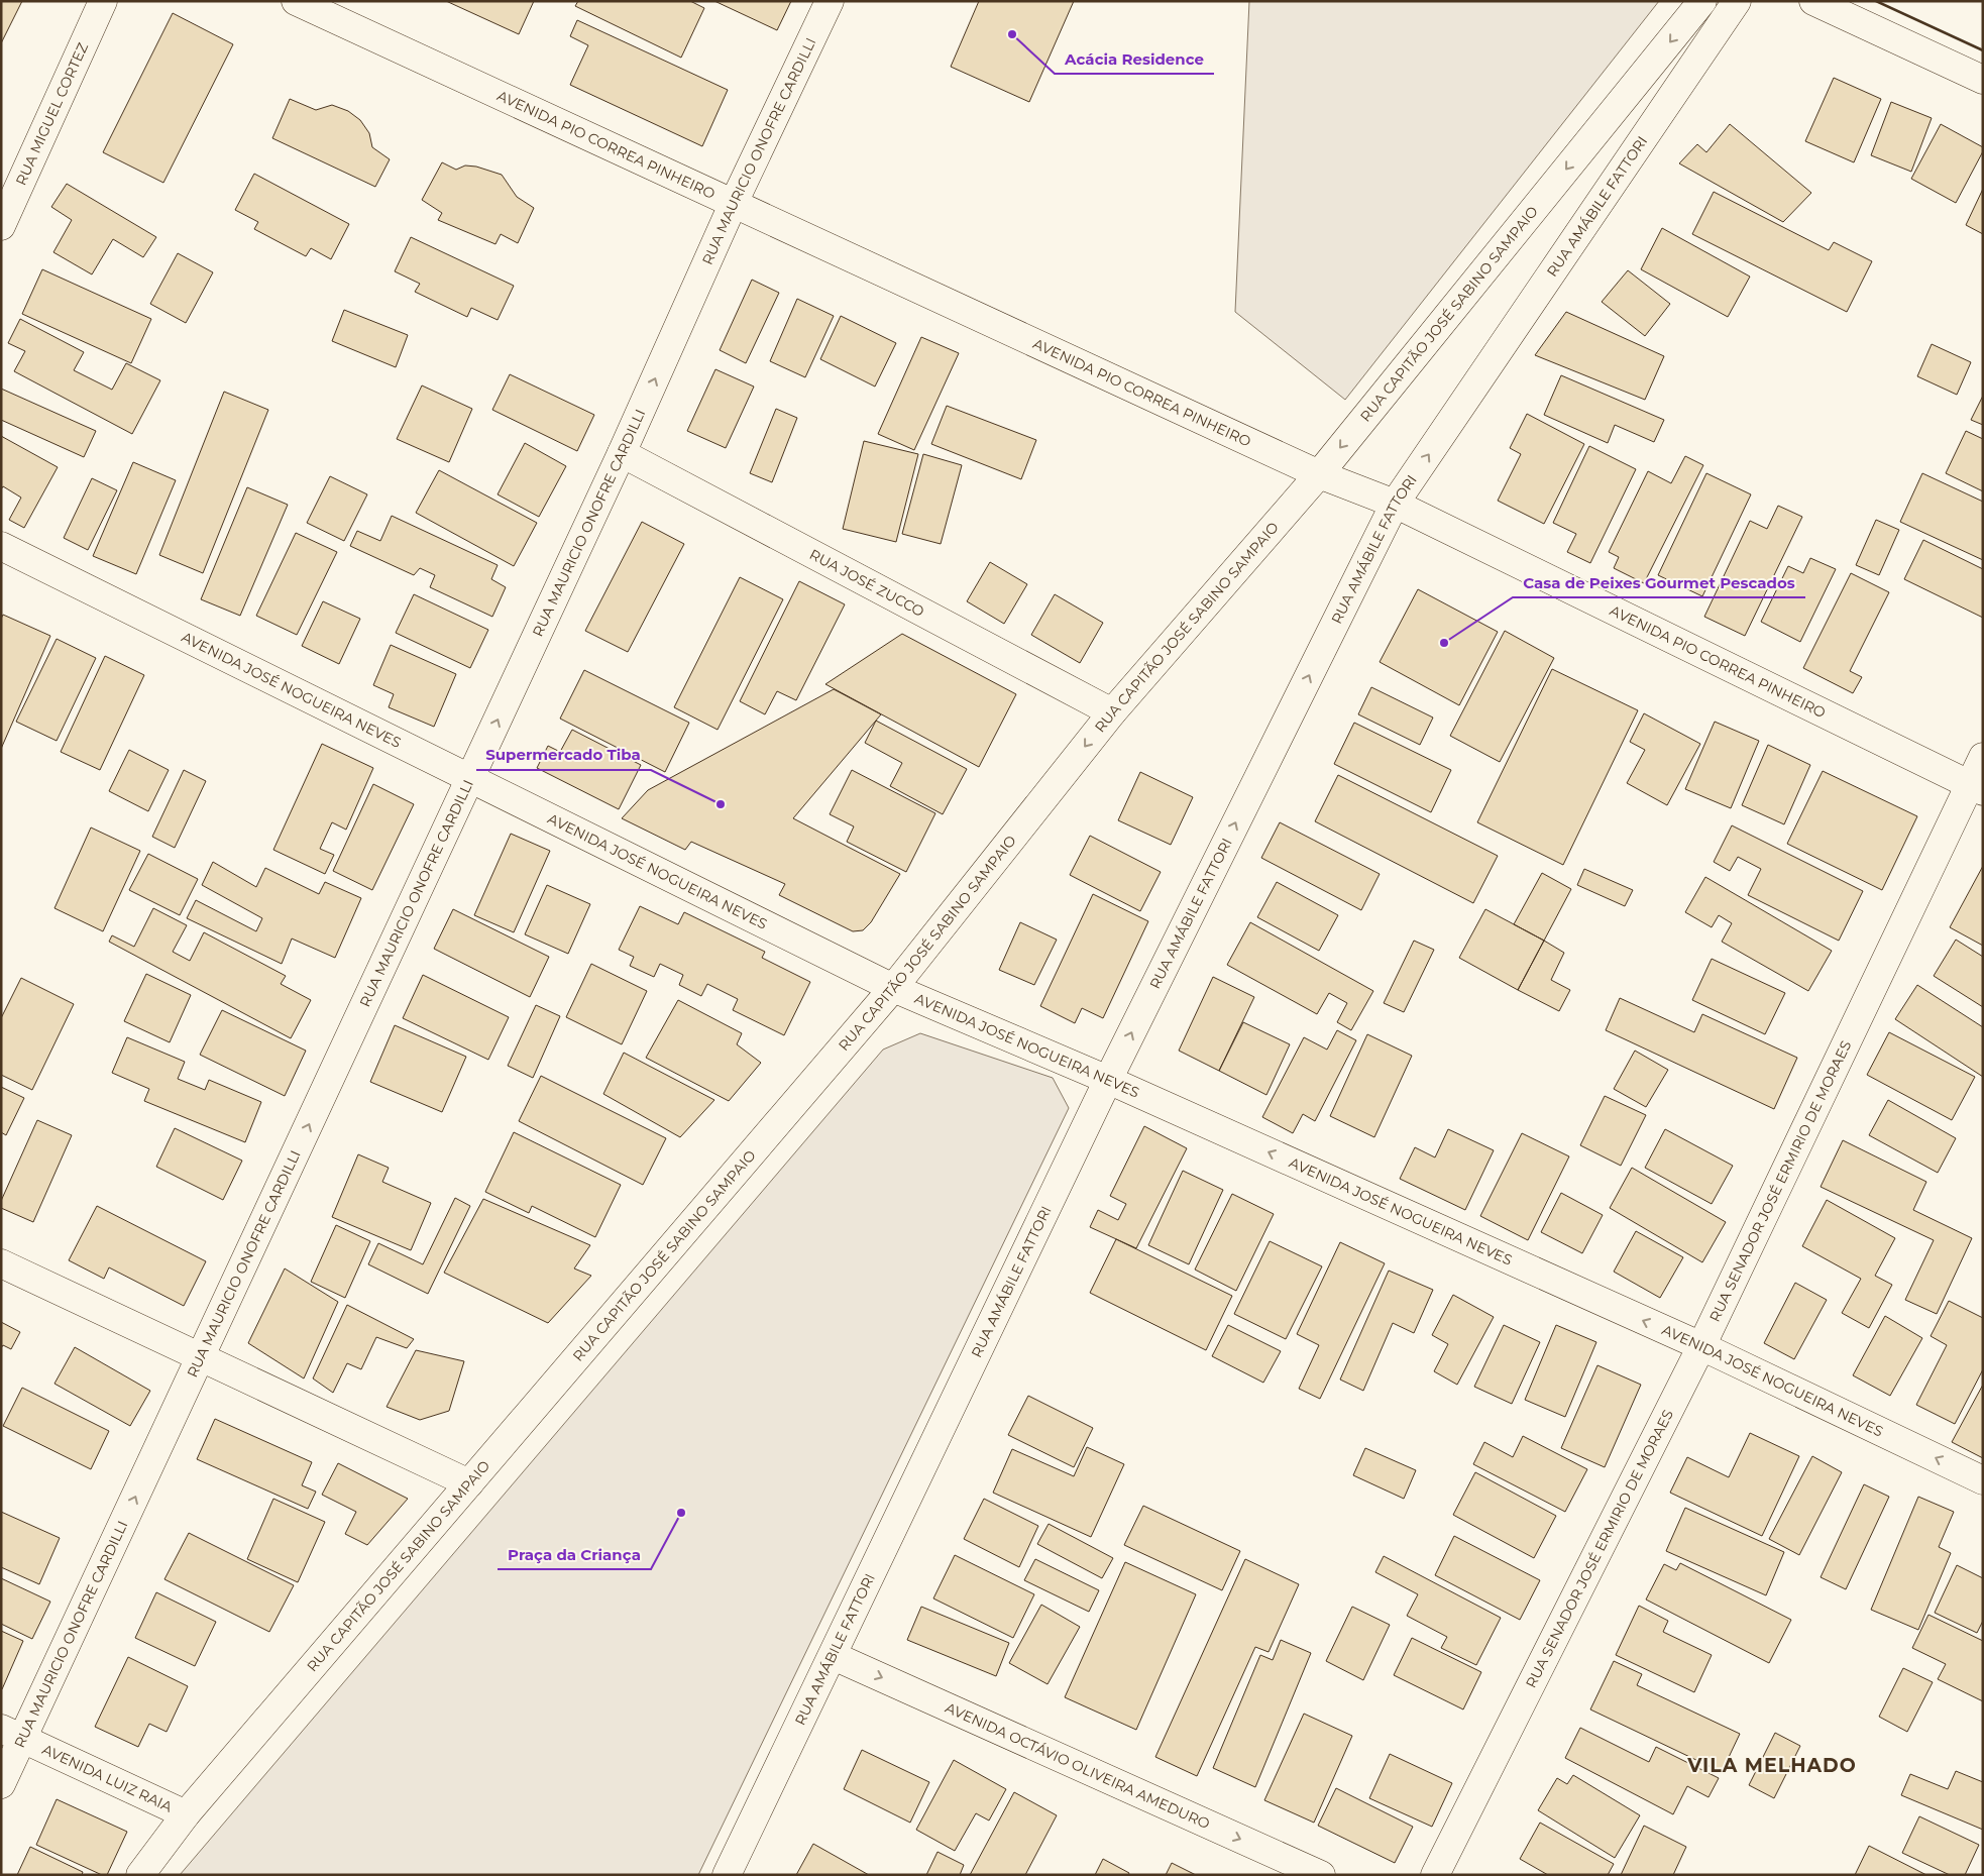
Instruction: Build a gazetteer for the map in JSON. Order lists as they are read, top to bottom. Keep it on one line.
{"streets":{"street":["RUA MIGUEL CORTEZ","AVENIDA PIO CORREA PINHEIRO","RUA MAURICIO ONOFRE CARDILLI","RUA AMÁBILE FATTORI","RUA CAPITÃO JOSÉ SABINO SAMPAIO","RUA JOSÉ ZUCCO","AVENIDA JOSÉ NOGUEIRA NEVES","RUA SENADOR JOSÉ ERMIRIO DE MORAES","AVENIDA OCTÁVIO OLIVEIRA AMEDURO","AVENIDA LUIZ RAIA"]},"crossings":[["AVENIDA PIO CORREA PINHEIRO","RUA MAURICIO ONOFRE CARDILLI"],["AVENIDA PIO CORREA PINHEIRO","RUA AMÁBILE FATTORI"],["AVENIDA PIO CORREA PINHEIRO","RUA CAPITÃO JOSÉ SABINO SAMPAIO"],["AVENIDA PIO CORREA PINHEIRO","RUA SENADOR JOSÉ ERMIRIO DE MORAES"],["RUA MAURICIO ONOFRE CARDILLI","RUA JOSÉ ZUCCO"],["RUA MAURICIO ONOFRE CARDILLI","AVENIDA JOSÉ NOGUEIRA NEVES"],["RUA MAURICIO ONOFRE CARDILLI","AVENIDA LUIZ RAIA"],["RUA AMÁBILE FATTORI","AVENIDA JOSÉ NOGUEIRA NEVES"],["RUA AMÁBILE FATTORI","AVENIDA OCTÁVIO OLIVEIRA AMEDURO"],["RUA CAPITÃO JOSÉ SABINO SAMPAIO","RUA JOSÉ ZUCCO"],["RUA CAPITÃO JOSÉ SABINO SAMPAIO","AVENIDA JOSÉ NOGUEIRA NEVES"],["RUA CAPITÃO JOSÉ SABINO SAMPAIO","AVENIDA LUIZ RAIA"],["AVENIDA JOSÉ NOGUEIRA NEVES","RUA SENADOR JOSÉ ERMIRIO DE MORAES"]],"one_way":["RUA MAURICIO ONOFRE CARDILLI","RUA AMÁBILE FATTORI","RUA CAPITÃO JOSÉ SABINO SAMPAIO","AVENIDA JOSÉ NOGUEIRA NEVES","AVENIDA OCTÁVIO OLIVEIRA AMEDURO"],"districts":["VILA MELHADO"],"places":["Acácia Residence","Casa de Peixes Gourmet Pescados","Supermercado Tiba","Praça da Criança"]}
